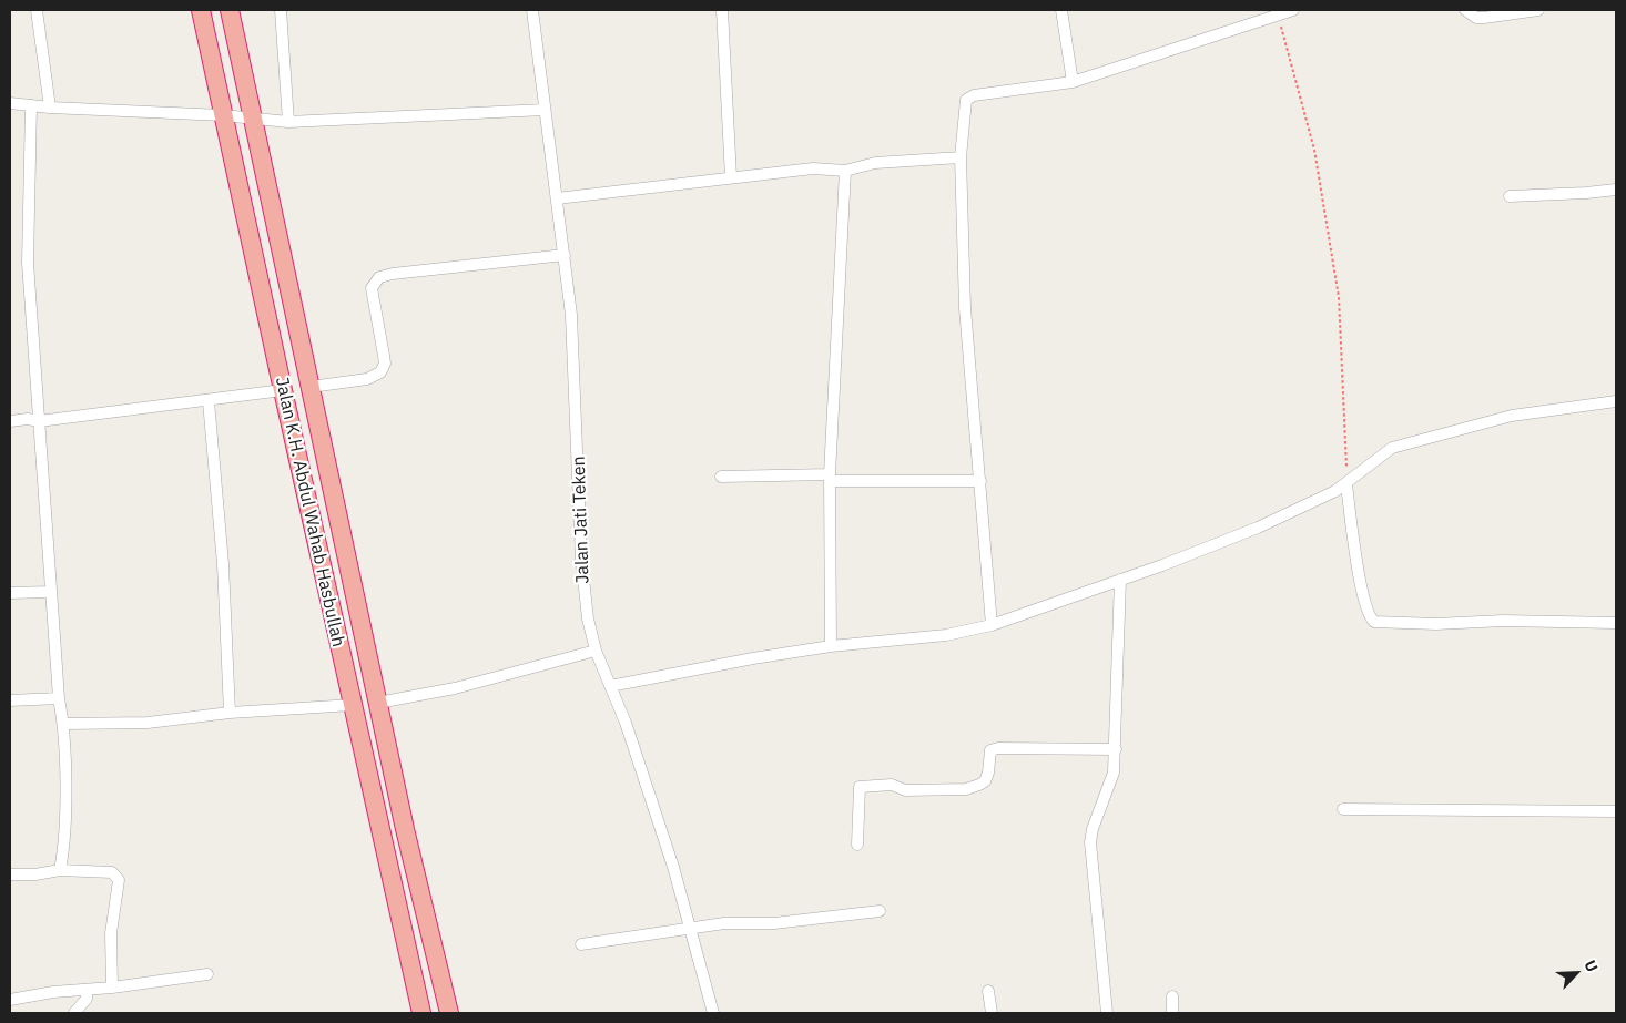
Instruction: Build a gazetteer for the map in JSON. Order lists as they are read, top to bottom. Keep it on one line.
{"streets":{"highway":["Jalan K.H. Abdul Wahab Hasbullah"],"street":["Jalan Jati Teken"]},"north":"top right"}
